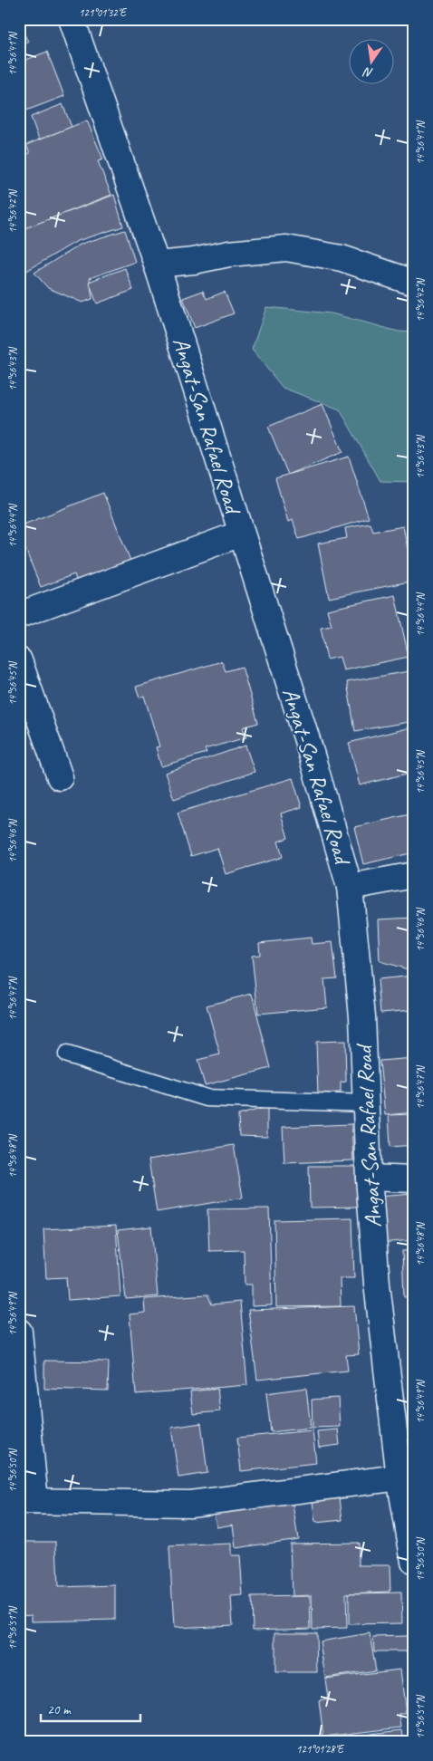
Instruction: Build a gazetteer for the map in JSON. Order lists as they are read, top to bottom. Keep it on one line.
{"streets":{"main road":["Angat-San Rafael Road"]},"scale_bar":"20 m","north":"bottom","coordinates":["121°01'32\"E","14°56'41\"N","14°56'42\"N","14°56'43\"N","14°56'44\"N","14°56'45\"N","14°56'46\"N","14°56'47\"N","14°56'48\"N","14°56'49\"N","14°56'50\"N","14°56'51\"N","121°01'28\"E"]}
